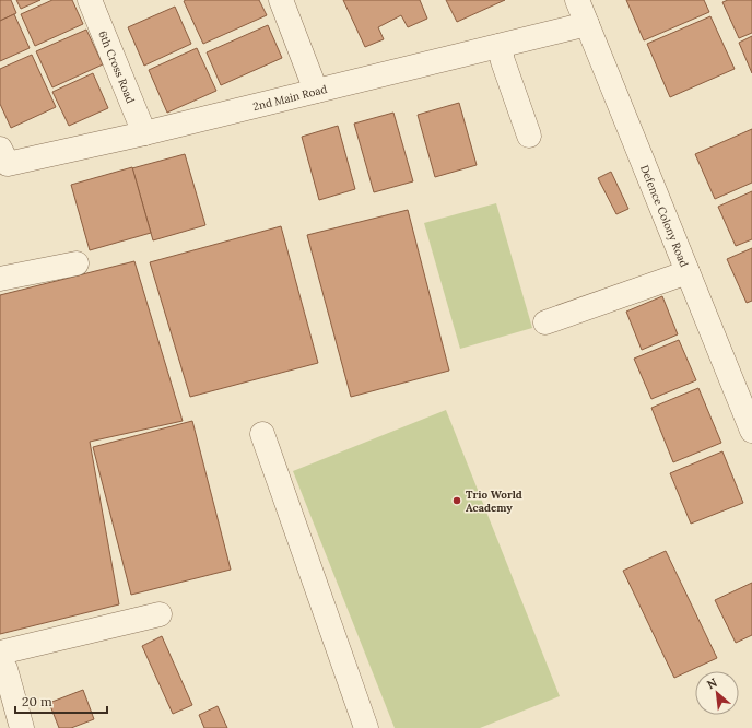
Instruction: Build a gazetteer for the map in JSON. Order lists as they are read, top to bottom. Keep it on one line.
{"streets":{"street":["6th Cross Road","2nd Main Road","Defence Colony Road"]},"crossings":[["6th Cross Road","2nd Main Road"],["2nd Main Road","Defence Colony Road"]],"places":["Trio World Academy"],"scale_bar":"20 m","north":"top left"}
